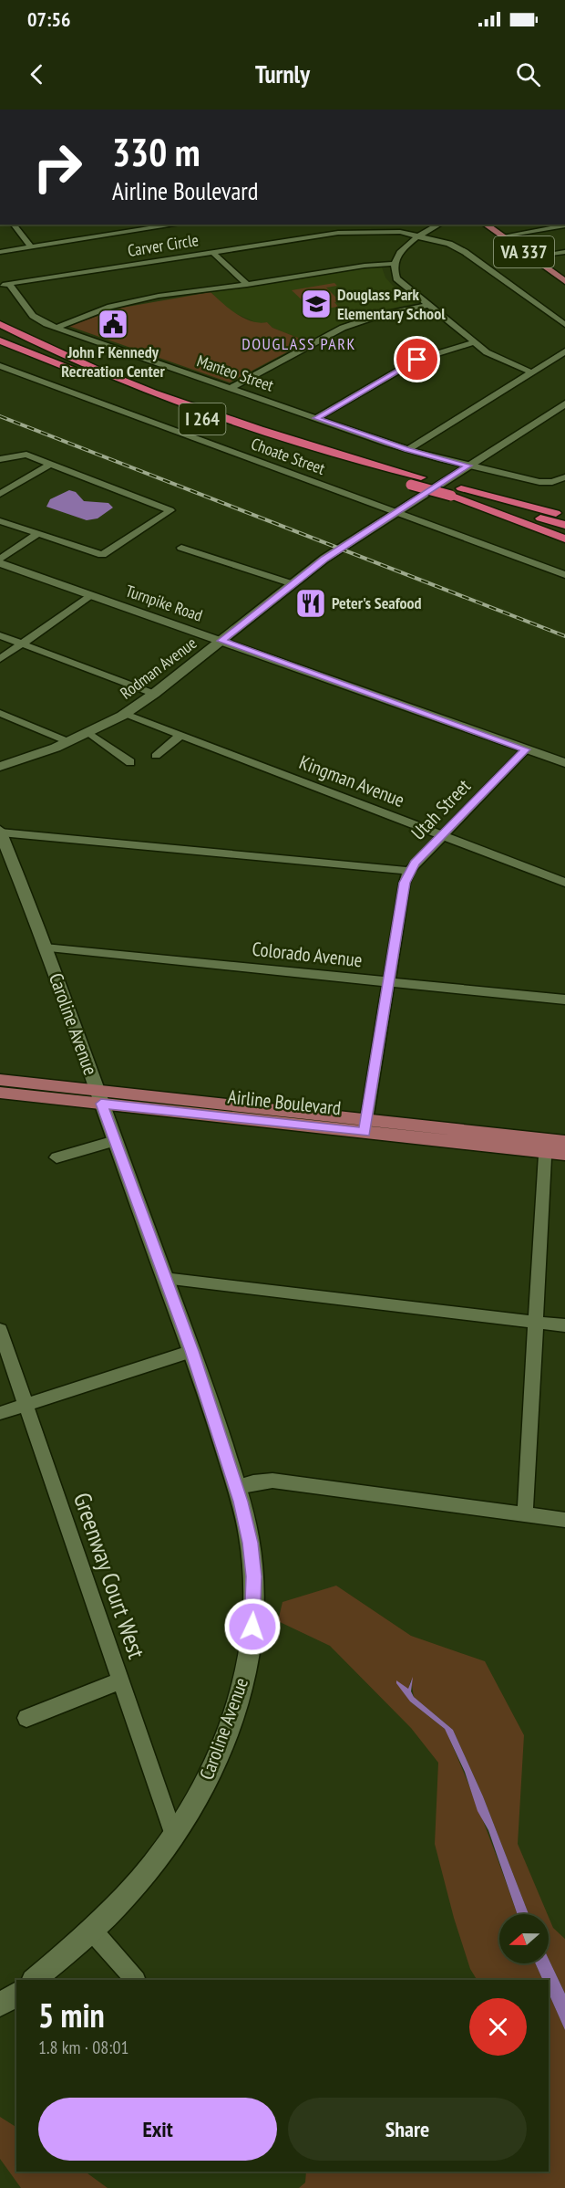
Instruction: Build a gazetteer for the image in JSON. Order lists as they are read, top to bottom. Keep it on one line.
{"streets":{"highway":["I 264"],"main road":["VA 337","Airline Boulevard"],"street":["Carver Circle","Manteo Street","Choate Street","Turnpike Road","Rodman Avenue","Kingman Avenue","Utah Street","Colorado Avenue","Caroline Avenue","Greenway Court West"]},"crossings":[["Carver Circle","Manteo Street"],["Manteo Street","Rodman Avenue"],["Choate Street","Rodman Avenue"],["Turnpike Road","Rodman Avenue"],["Turnpike Road","Utah Street"],["Rodman Avenue","Kingman Avenue"],["Kingman Avenue","Utah Street"],["Utah Street","Colorado Avenue"],["Utah Street","Airline Boulevard"],["Colorado Avenue","Caroline Avenue"],["Caroline Avenue","Airline Boulevard"],["Caroline Avenue","Greenway Court West"]],"districts":["DOUGLASS PARK"],"places":{"school or university":["Douglass Park Elementary School"],"public building":["John F Kennedy Recreation Center"],"restaurant":["Peter's Seafood"]},"north":"left","page":{"status":"07:56","header":"Turnly","turn":["330 m","Airline Boulevard"],"heading":["5 min","1.8 km · 08:01"],"buttons":["Exit","Share"]}}
